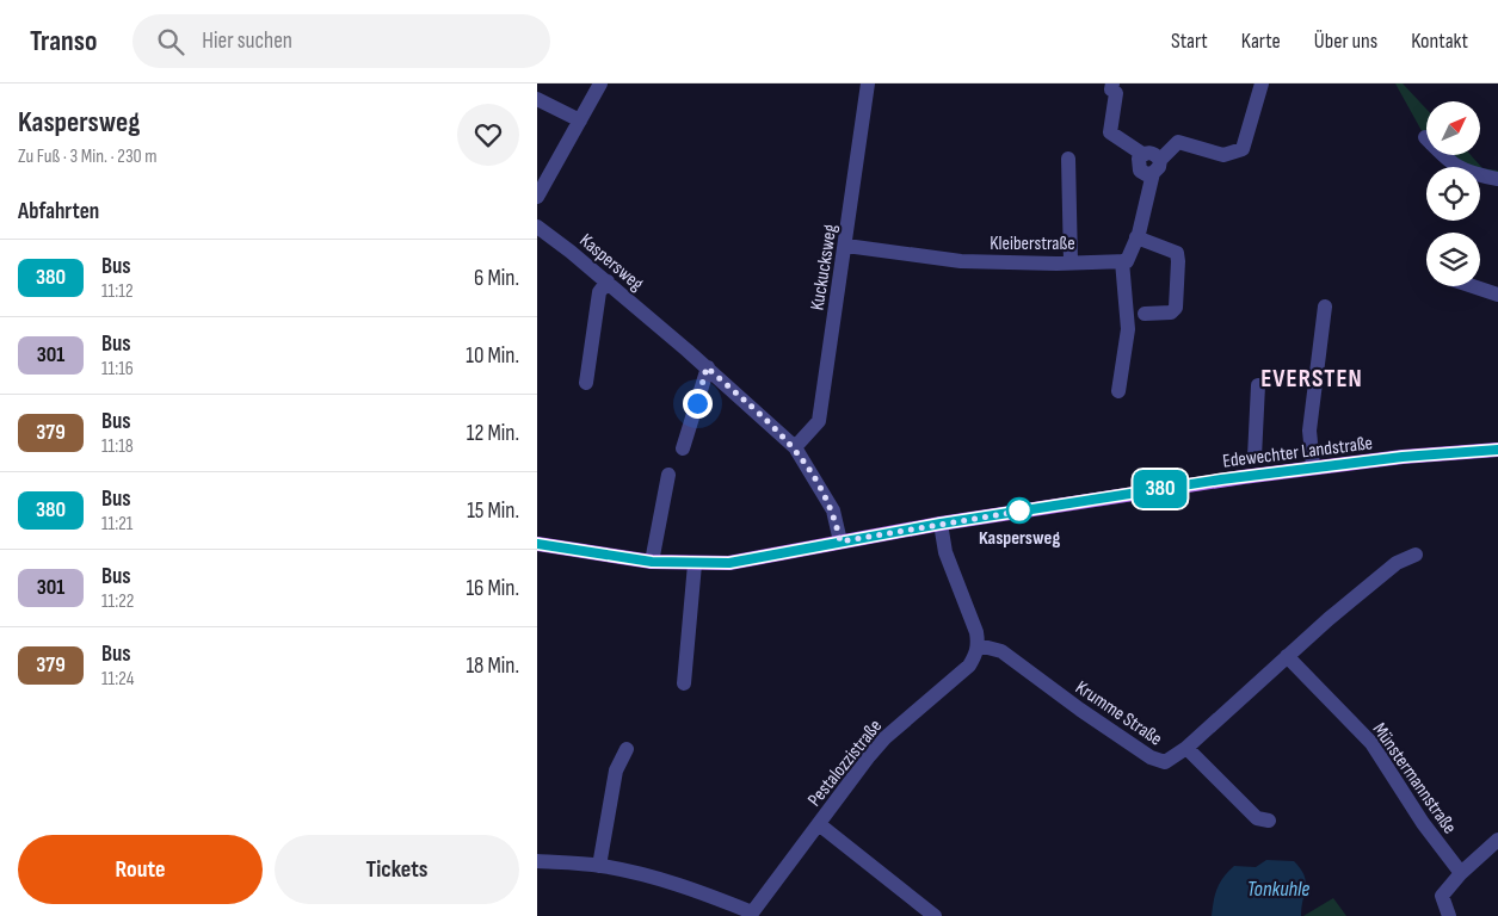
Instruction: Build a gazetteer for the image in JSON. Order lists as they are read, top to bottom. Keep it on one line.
{"streets":{"main road":["Edewechter Landstraße"],"street":["Kleiberstraße","Kaspersweg","Kuckucksweg","Krumme Straße","Pestalozzistraße","Münstermannstraße"]},"crossings":[["Kleiberstraße","Kuckucksweg"],["Kaspersweg","Kuckucksweg"],["Kaspersweg","Edewechter Landstraße"],["Krumme Straße","Pestalozzistraße"],["Krumme Straße","Münstermannstraße"]],"districts":["EVERSTEN"],"water":["Tonkuhle"],"places":["Kaspersweg"],"lines":["bus line 380"],"north":"top right","page":{"header":"Transo","search":"Hier suchen","nav":["Start","Karte","Über uns","Kontakt"],"heading":[["Kaspersweg","Zu Fuß · 3 Min. · 230 m"],"Abfahrten"],"on_map":"380","list":[{"mark":"380","name":"Bus","note":"11:12","value":"6 Min."},{"mark":"301","name":"Bus","note":"11:16","value":"10 Min."},{"mark":"379","name":"Bus","note":"11:18","value":"12 Min."},{"mark":"380","name":"Bus","note":"11:21","value":"15 Min."},{"mark":"301","name":"Bus","note":"11:22","value":"16 Min."},{"mark":"379","name":"Bus","note":"11:24","value":"18 Min."}],"buttons":["Route","Tickets"]}}
